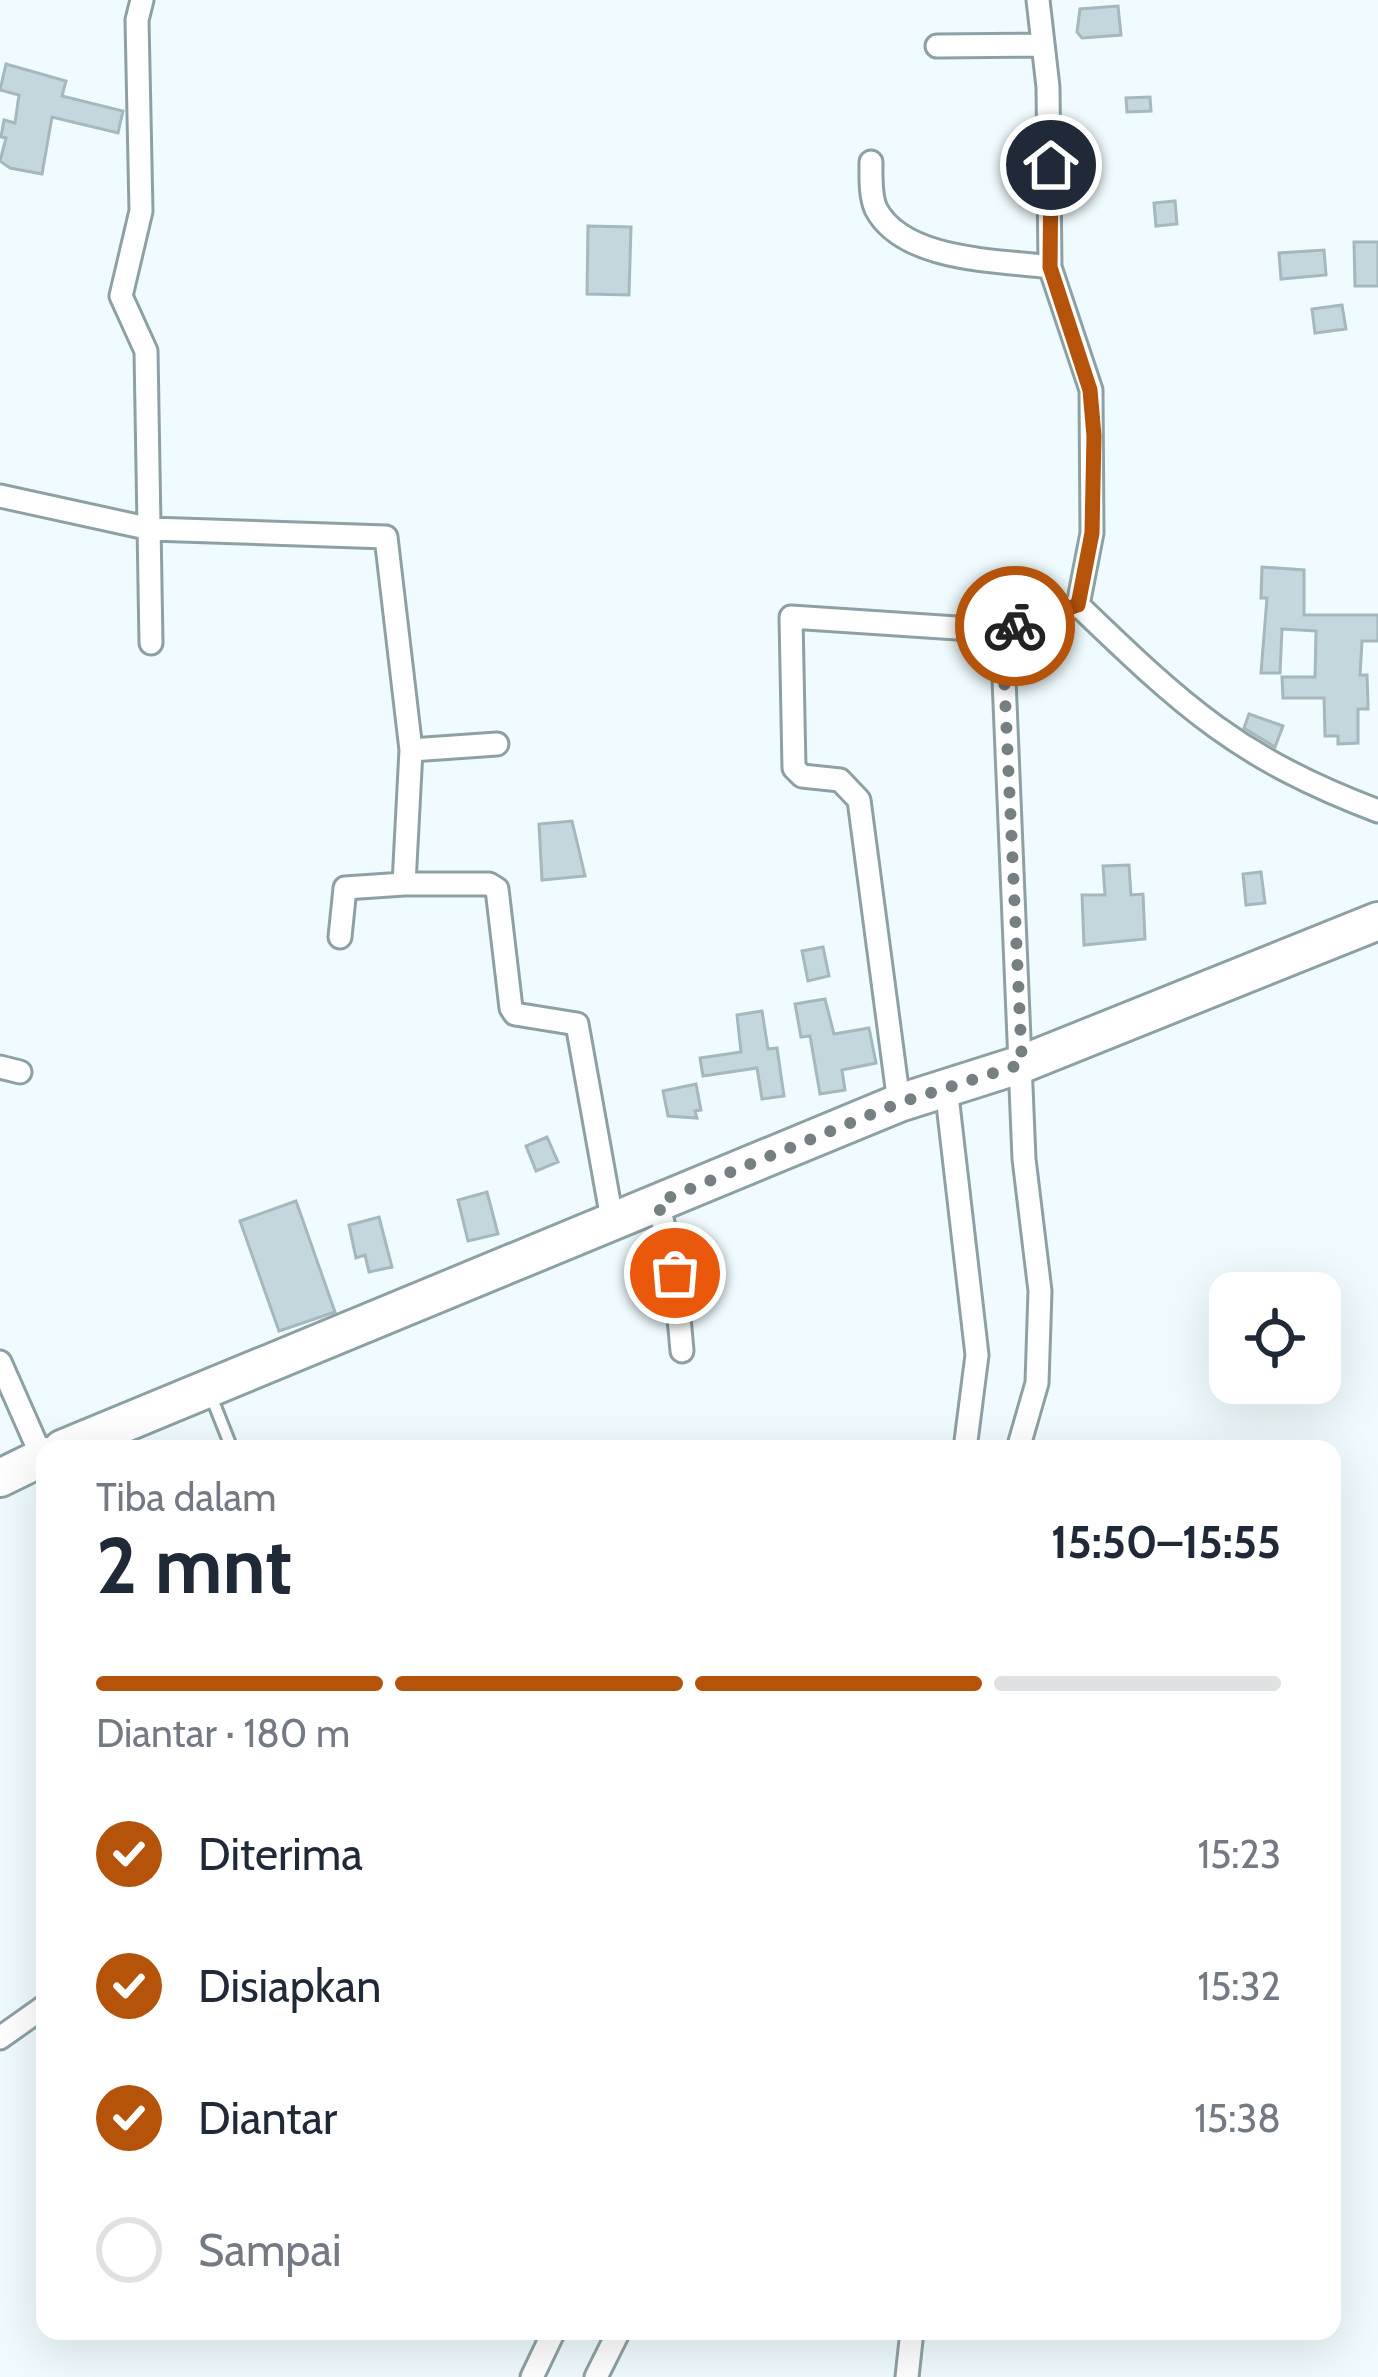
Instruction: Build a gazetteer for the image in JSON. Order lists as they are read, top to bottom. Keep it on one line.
{"page":{"heading":["2 mnt","Tiba dalam","15:50–15:55"],"bar":"Diantar · 180 m","list":[["Diterima","15:23"],["Disiapkan","15:32"],["Diantar","15:38"],"Sampai"]}}
